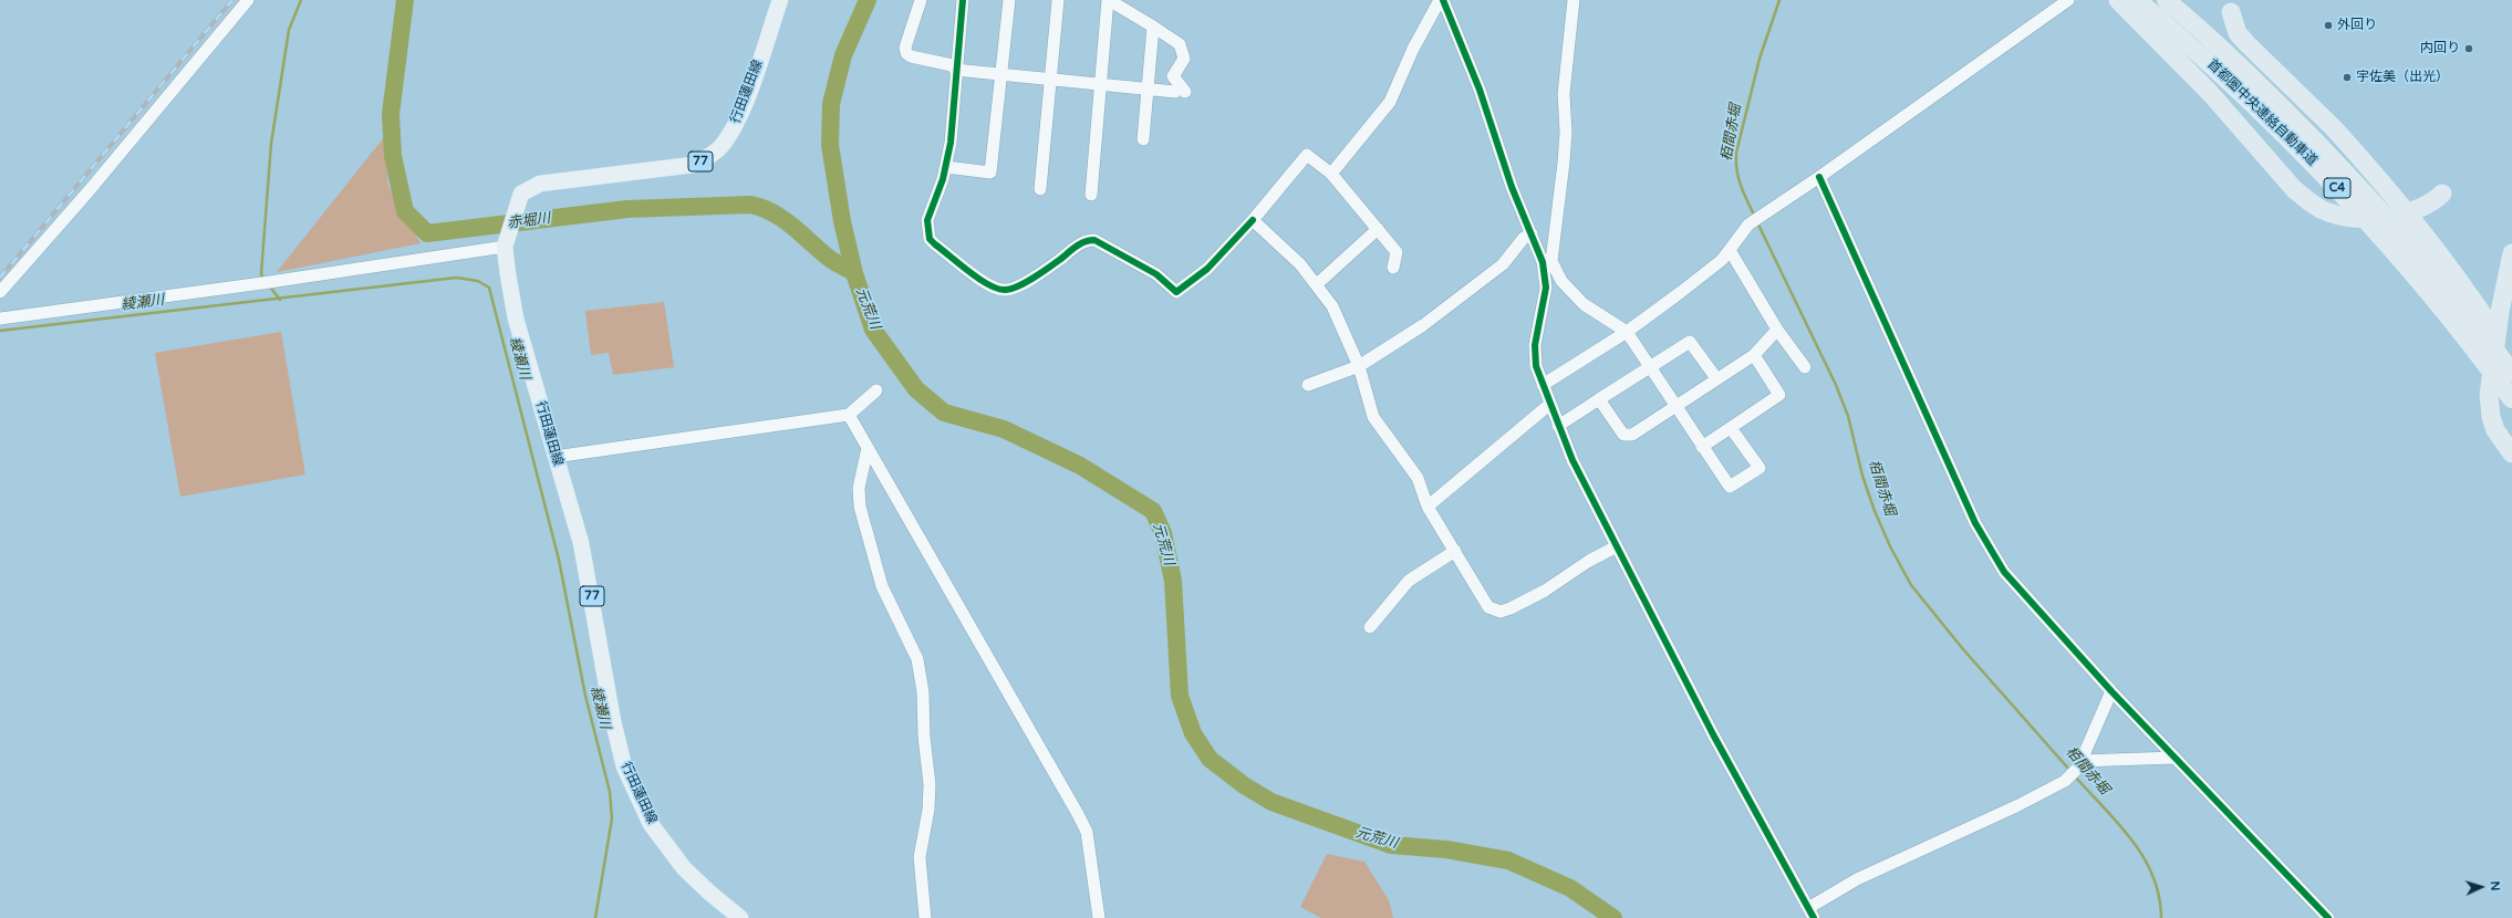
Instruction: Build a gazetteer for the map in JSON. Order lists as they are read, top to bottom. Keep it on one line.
{"streets":{"highway":["首都圏中央連絡自動車道","C4"],"main road":["行田蓮田線","77"]},"water":["栢間赤堀","赤堀川","綾瀬川","元荒川"],"places":["外回り","内回り","宇佐美（出光）"],"north":"right"}
